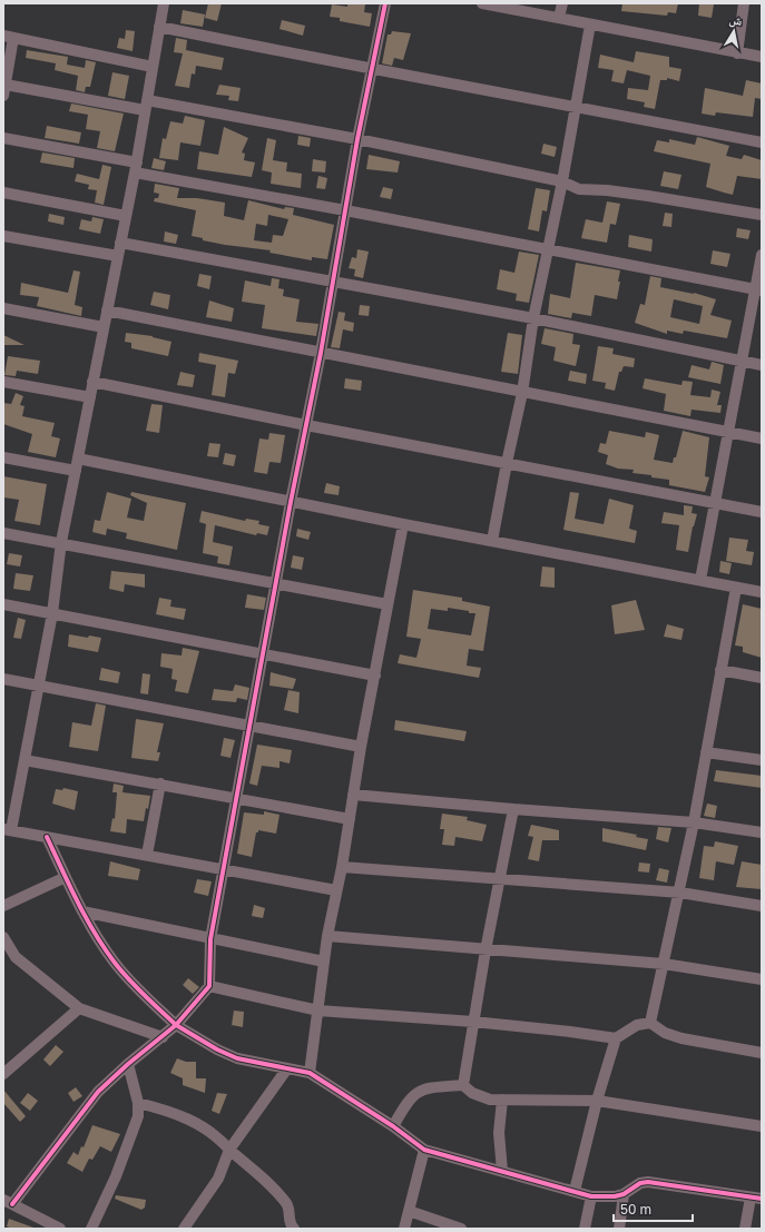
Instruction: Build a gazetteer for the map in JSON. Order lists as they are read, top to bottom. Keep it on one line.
{"scale_bar":"50 m","north":"top"}
